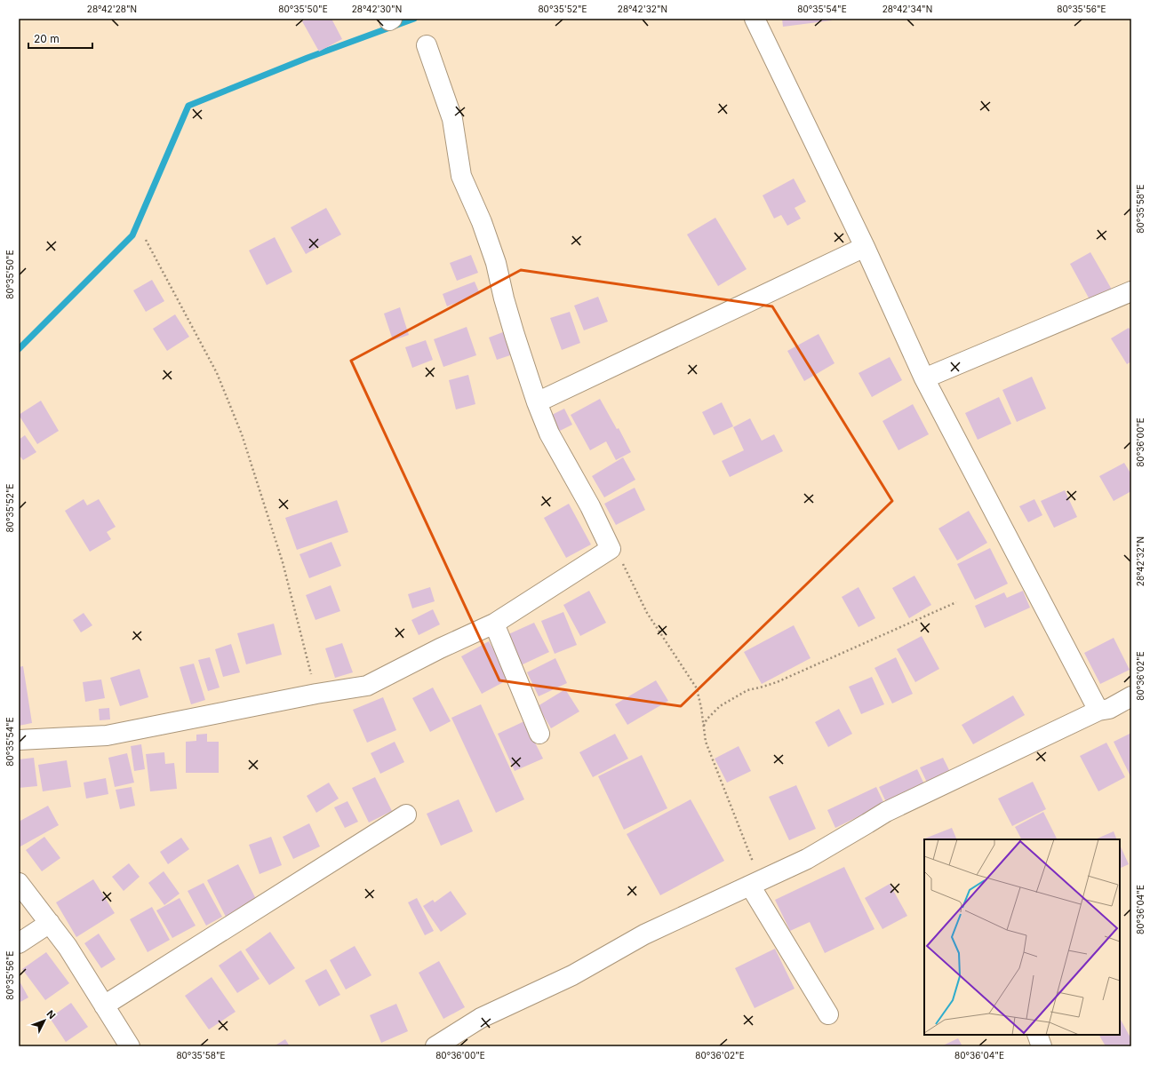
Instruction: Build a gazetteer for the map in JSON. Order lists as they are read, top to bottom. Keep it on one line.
{"scale_bar":"20 m","north":"top right","coordinates":["28°42'28\"N","80°35'50\"E","28°42'30\"N","80°35'52\"E","28°42'32\"N","80°35'54\"E","28°42'34\"N","80°35'56\"E","80°35'58\"E","80°36'00\"E","80°36'02\"E","80°36'04\"E"]}
